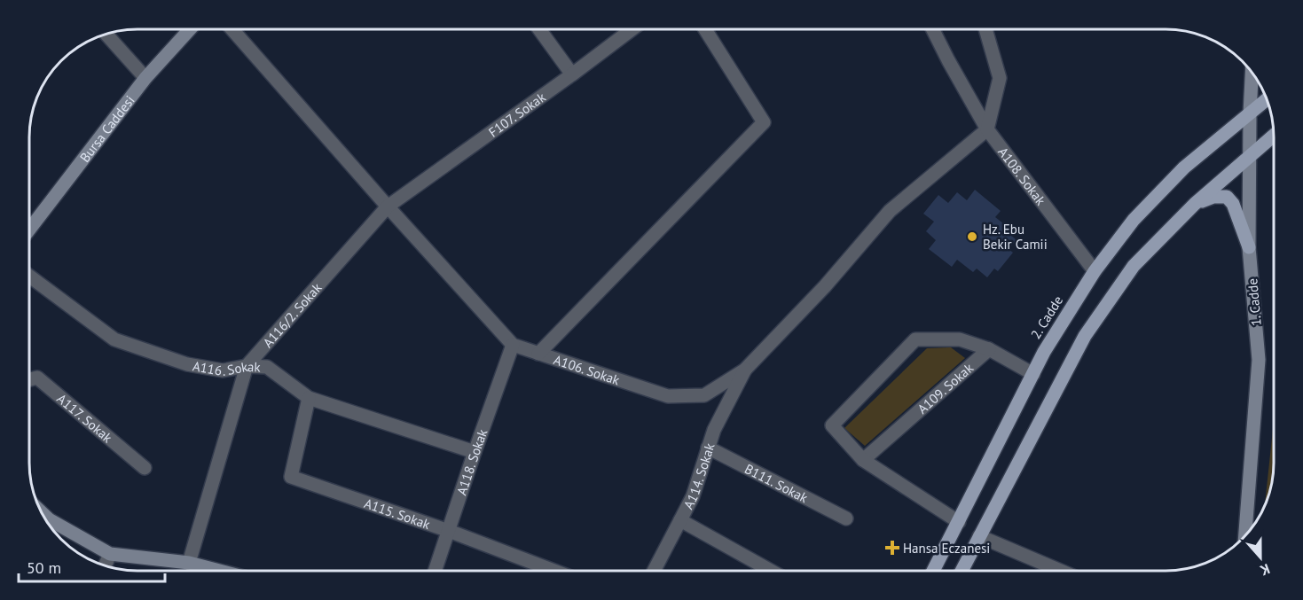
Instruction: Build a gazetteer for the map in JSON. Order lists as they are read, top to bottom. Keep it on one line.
{"streets":{"main road":["Bursa Caddesi","1. Cadde","2. Cadde"],"street":["F107. Sokak","A108. Sokak","A116/2. Sokak","A116. Sokak","A106. Sokak","A109. Sokak","A117. Sokak","A118. Sokak","A114. Sokak","B111. Sokak","A115. Sokak"]},"crossings":[["F107. Sokak","A116/2. Sokak"],["F107. Sokak","A106. Sokak"],["A108. Sokak","2. Cadde"],["A108. Sokak","A106. Sokak"],["1. Cadde","2. Cadde"],["A116/2. Sokak","A116. Sokak"],["A116/2. Sokak","A106. Sokak"],["A116. Sokak","A118. Sokak"],["A116. Sokak","A115. Sokak"],["A106. Sokak","A118. Sokak"],["A106. Sokak","A114. Sokak"],["A118. Sokak","A115. Sokak"],["A114. Sokak","B111. Sokak"]],"places":{"other":["Hz. Ebu Bekir Camii"],"health":["Hansa Eczanesi"]},"scale_bar":"50 m","north":"bottom"}
